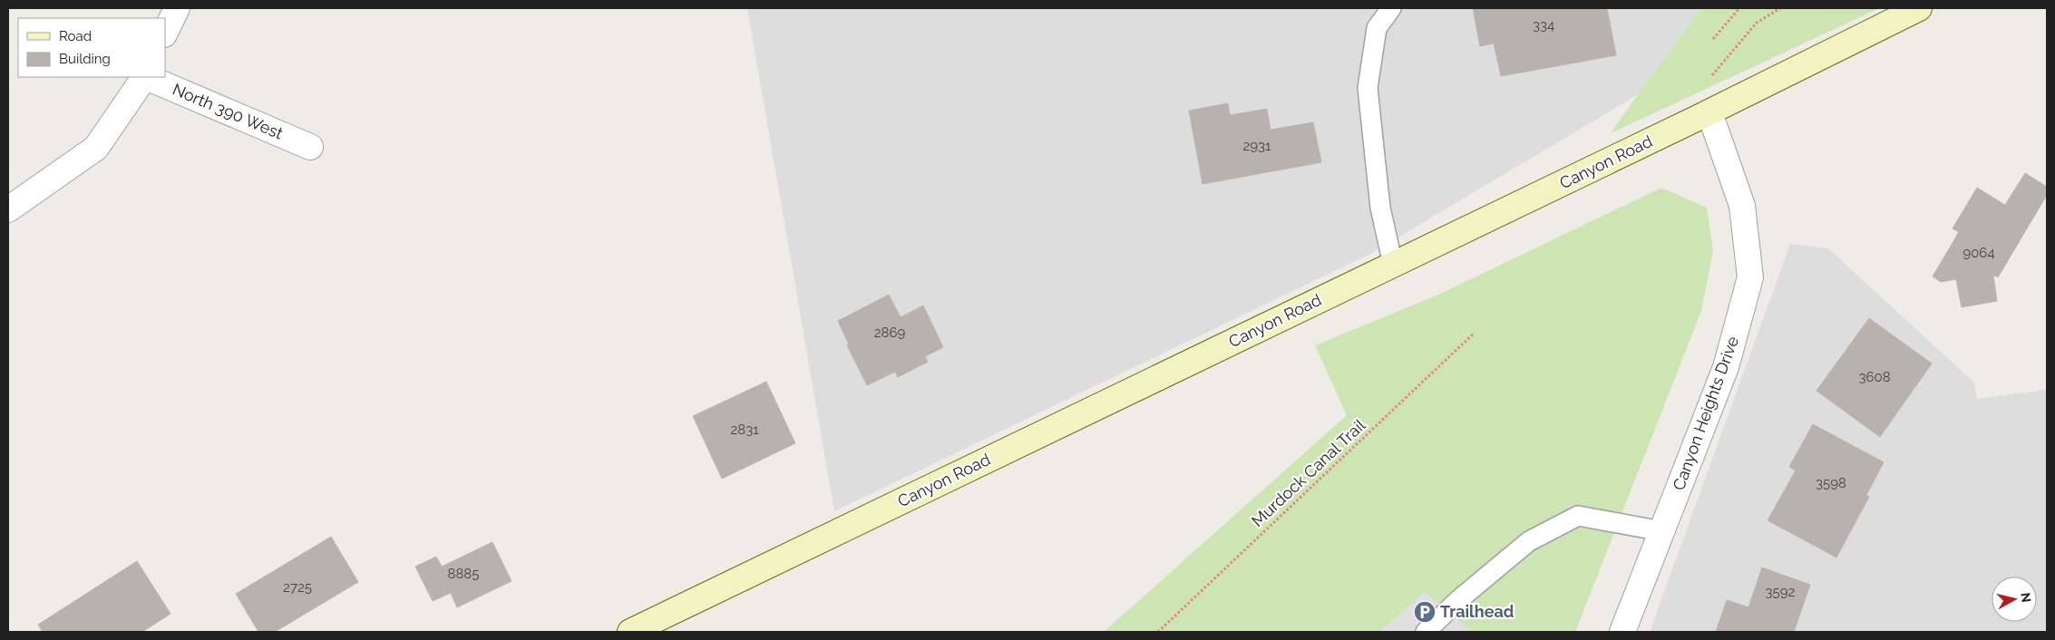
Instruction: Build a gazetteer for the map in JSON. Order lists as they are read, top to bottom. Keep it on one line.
{"streets":{"main road":["Canyon Road"],"street":["North 390 West","Canyon Heights Drive"],"path":["Murdock Canal Trail"]},"crossings":[["Canyon Road","Canyon Heights Drive"]],"places":{"parking":["Trailhead"]},"house_numbers":["334","2931","9064","2869","3608","2831","3598","8885","2725","3592"],"legend":["Road","Building"],"north":"right"}
